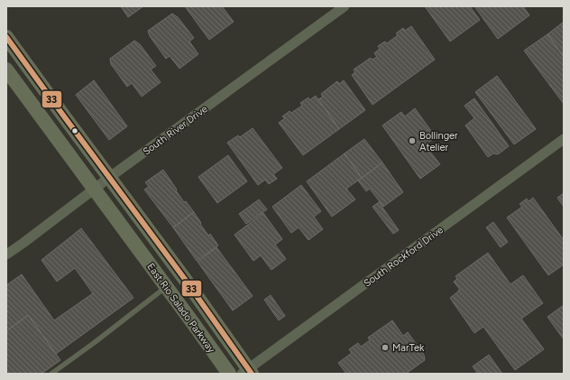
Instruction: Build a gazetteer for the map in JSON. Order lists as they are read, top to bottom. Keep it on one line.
{"streets":{"main road":["East Rio Salado Parkway"],"street":["South River Drive","South Rockford Drive"]},"crossings":[["South River Drive","East Rio Salado Parkway"],["South Rockford Drive","East Rio Salado Parkway"]],"places":["Bollinger Atelier","MarTek"],"lines":["transit line 33"]}
